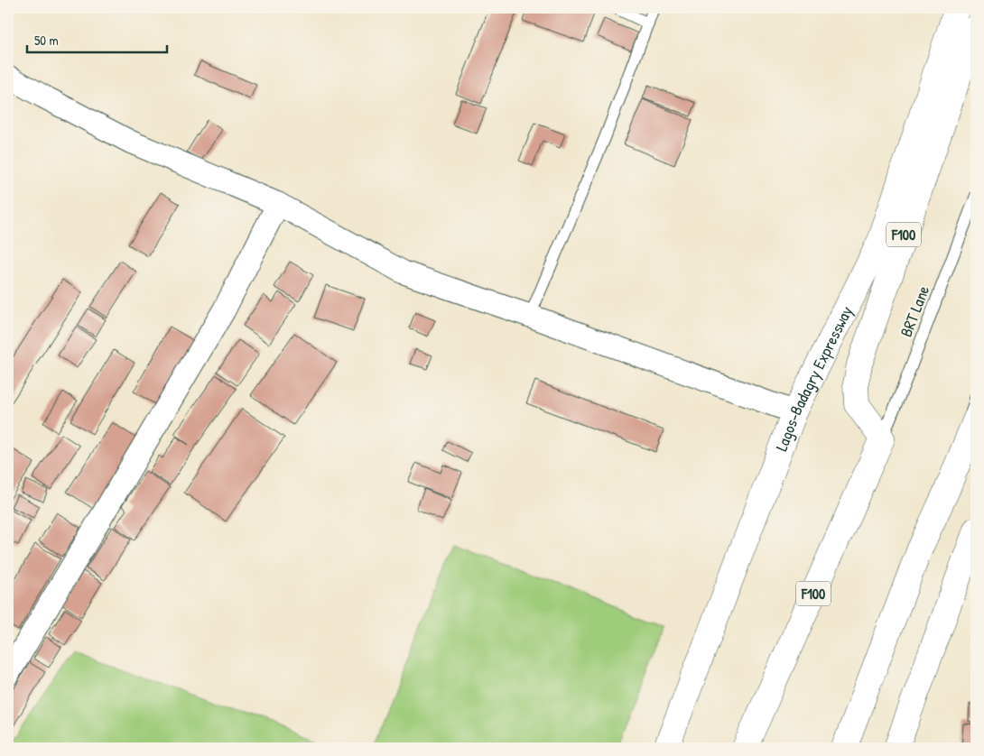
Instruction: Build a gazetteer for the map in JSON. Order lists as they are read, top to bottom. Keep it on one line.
{"streets":{"main road":["F100","Lagos-Badagry Expressway"],"lane":["BRT Lane"]},"crossings":[["F100","BRT Lane"],["F100","Lagos-Badagry Expressway"],["BRT Lane","Lagos-Badagry Expressway"]],"scale_bar":"50 m"}
